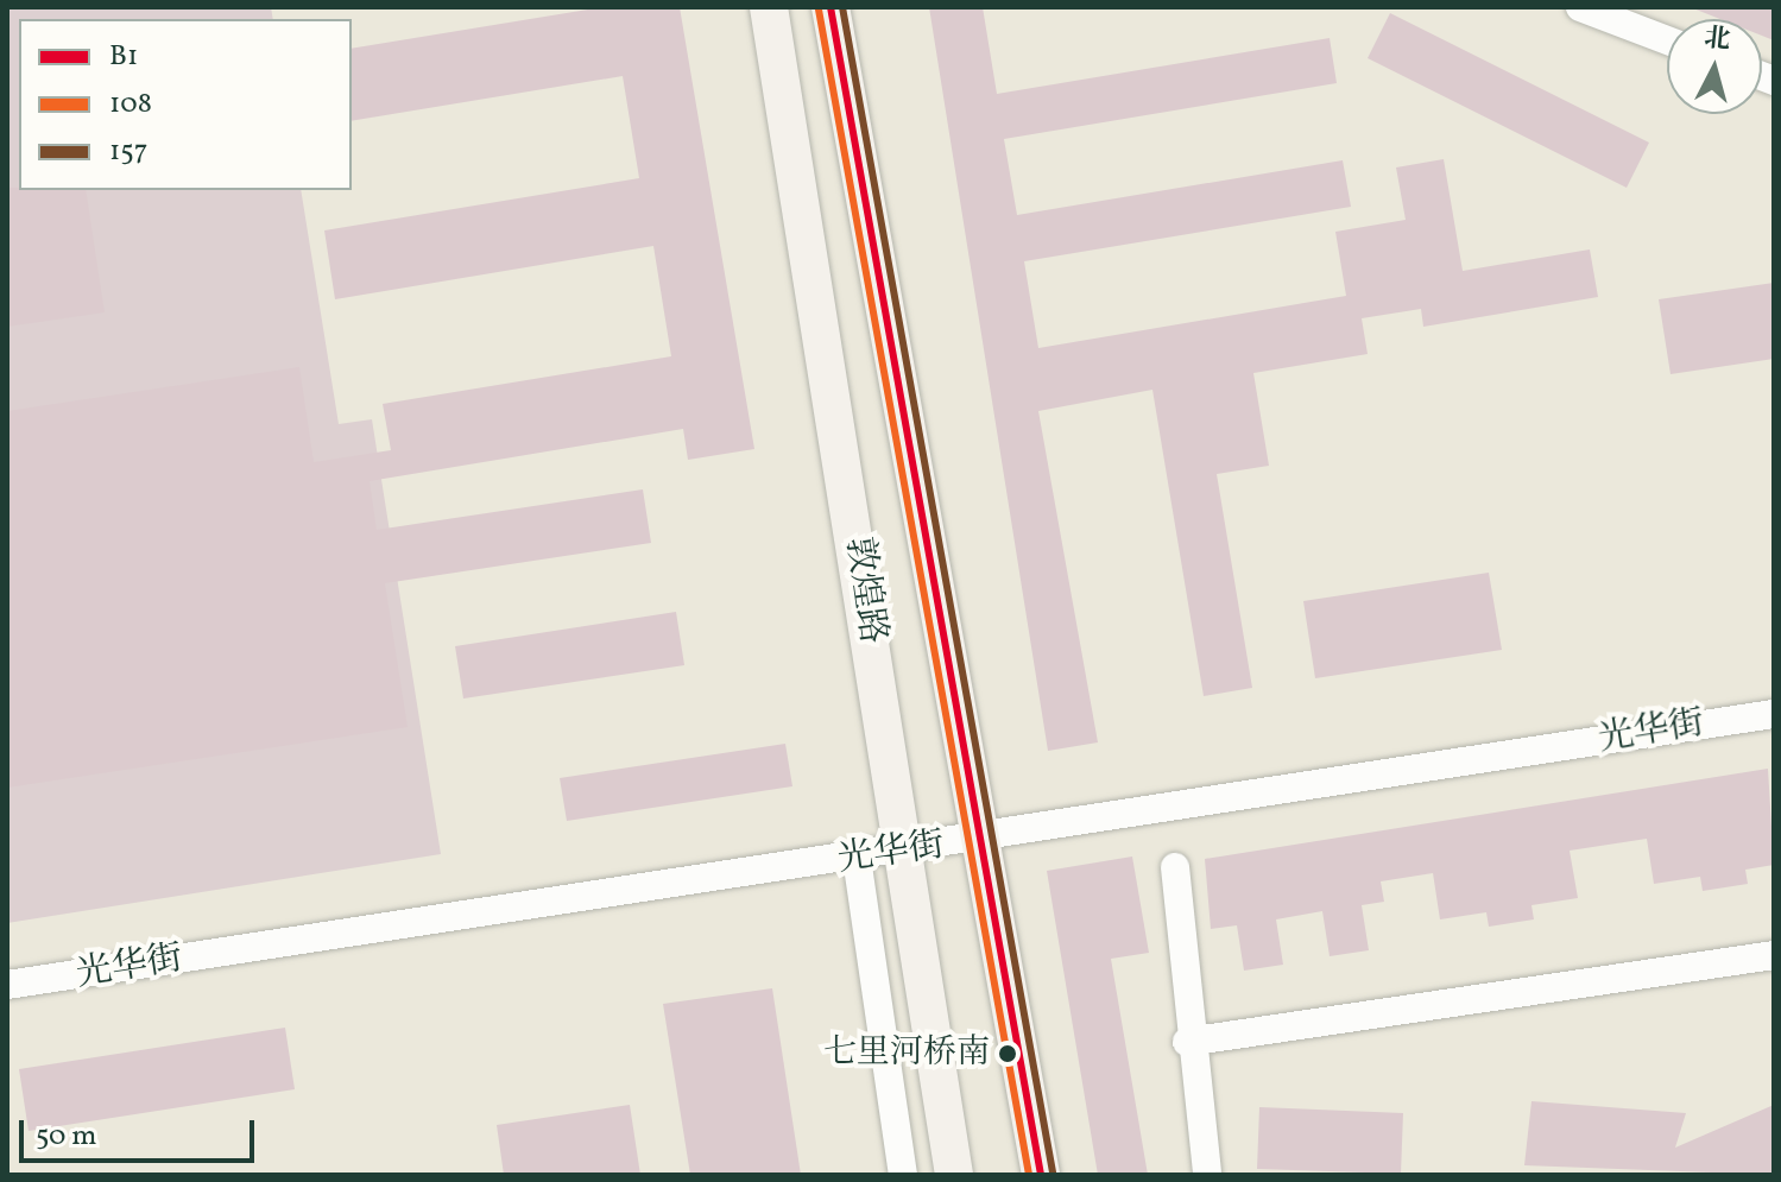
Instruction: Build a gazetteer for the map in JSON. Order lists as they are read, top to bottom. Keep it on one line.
{"streets":{"main road":["敦煌路"],"street":["光华街"]},"crossings":[["敦煌路","光华街"]],"places":["七里河桥南"],"lines":["transit line B1","transit line 157","transit line 108"],"legend":["B1","108","157"],"scale_bar":"50 m","north":"top"}
